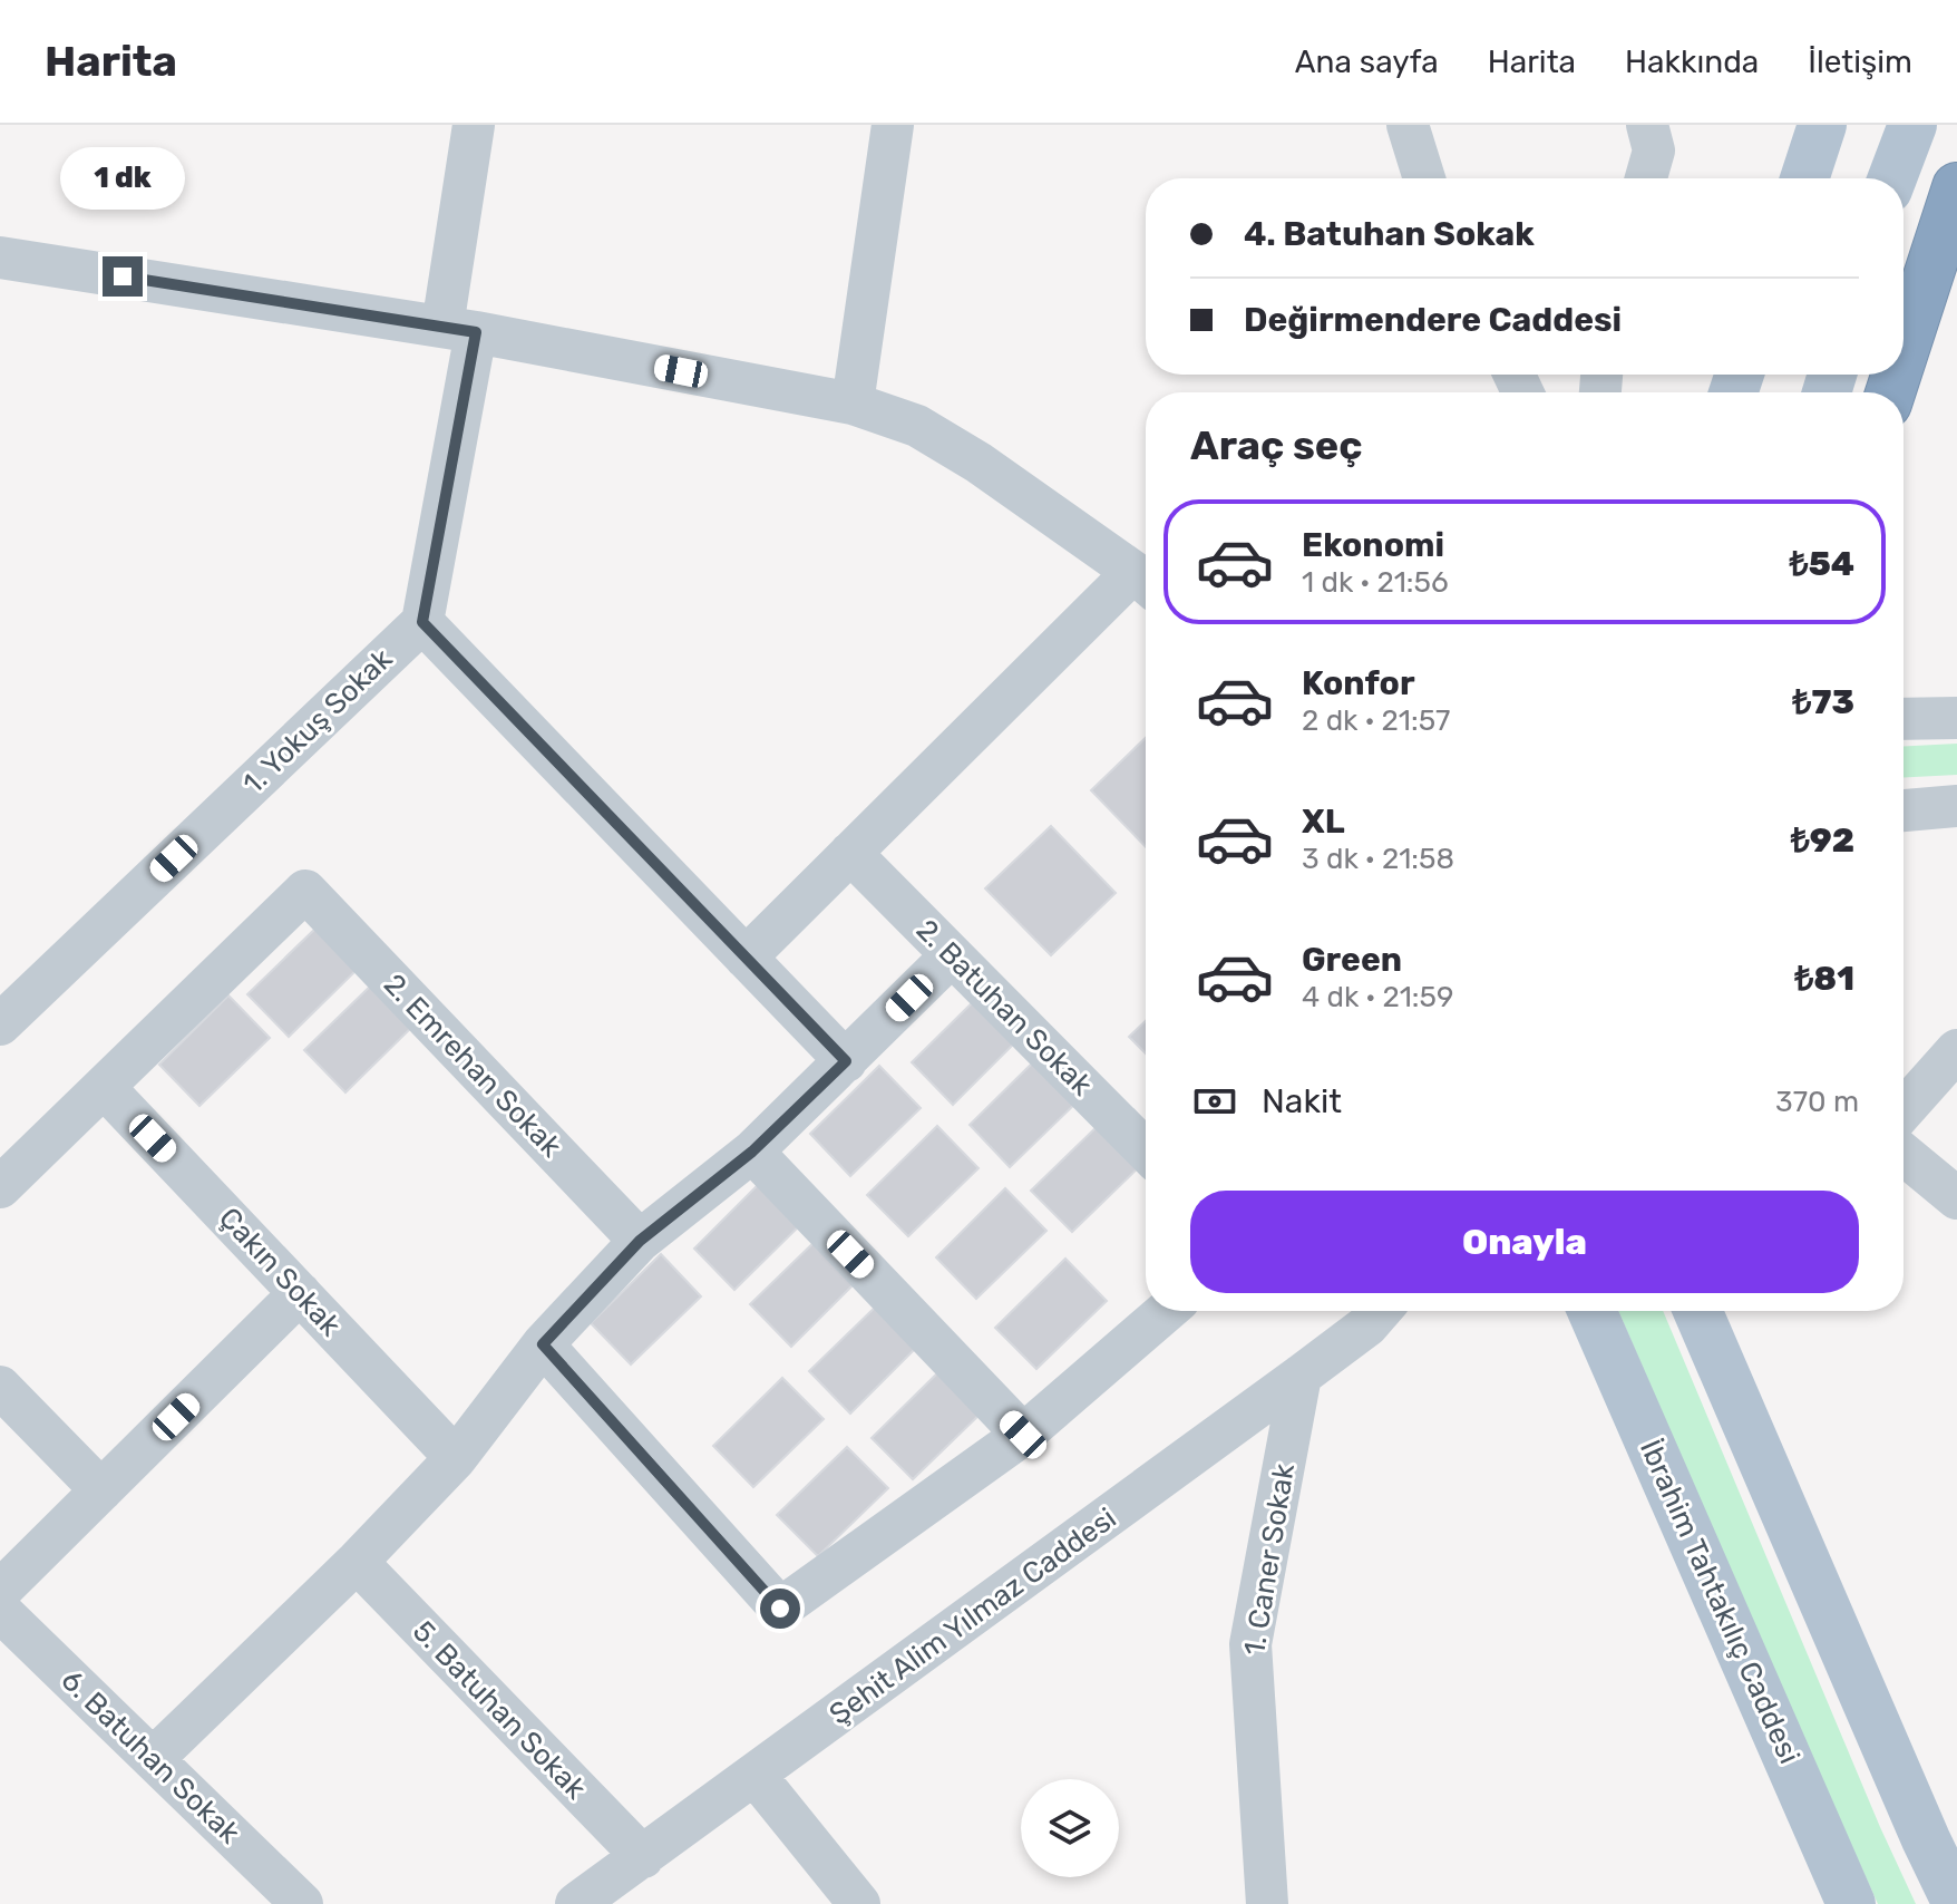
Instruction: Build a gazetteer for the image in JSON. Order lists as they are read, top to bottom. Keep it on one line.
{"streets":{"main road":["İbrahim Tahtakılıç Caddesi"],"street":["1. Yokuş Sokak","2. Batuhan Sokak","2. Emrehan Sokak","Çakın Sokak","1. Caner Sokak","Şehit Alim Yılmaz Caddesi","5. Batuhan Sokak","6. Batuhan Sokak"]},"crossings":[["2. Emrehan Sokak","Çakın Sokak"],["1. Caner Sokak","Şehit Alim Yılmaz Caddesi"],["Şehit Alim Yılmaz Caddesi","5. Batuhan Sokak"]],"page":{"header":"Harita","nav":["Ana sayfa","Harita","Hakkında","İletişim"],"bubble":"1 dk","banner":["4. Batuhan Sokak","Değirmendere Caddesi"],"heading":"Araç seç","list":[{"name":"Ekonomi","note":"1 dk · 21:56","value":"₺54"},{"name":"Konfor","note":"2 dk · 21:57","value":"₺73"},{"name":"XL","note":"3 dk · 21:58","value":"₺92"},{"name":"Green","note":"4 dk · 21:59","value":"₺81"}],"pay":["Nakit","370 m"],"buttons":"Onayla"}}
